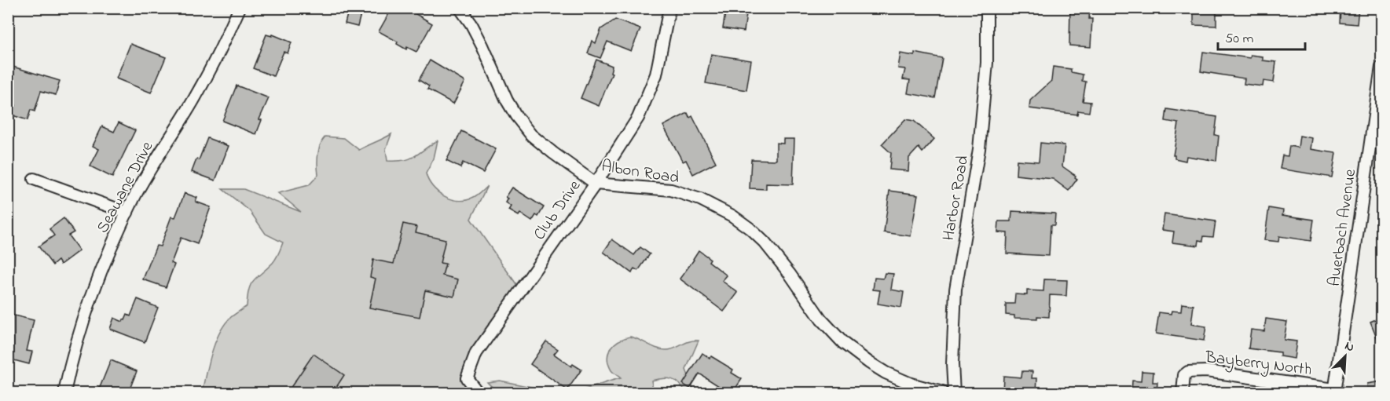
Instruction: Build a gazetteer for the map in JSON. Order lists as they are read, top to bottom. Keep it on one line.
{"streets":{"street":["Albon Road","Seawane Drive","Harbor Road","Club Drive","Auerbach Avenue","Bayberry North"]},"crossings":[["Albon Road","Club Drive"],["Auerbach Avenue","Bayberry North"]],"scale_bar":"50 m","north":"top right"}
